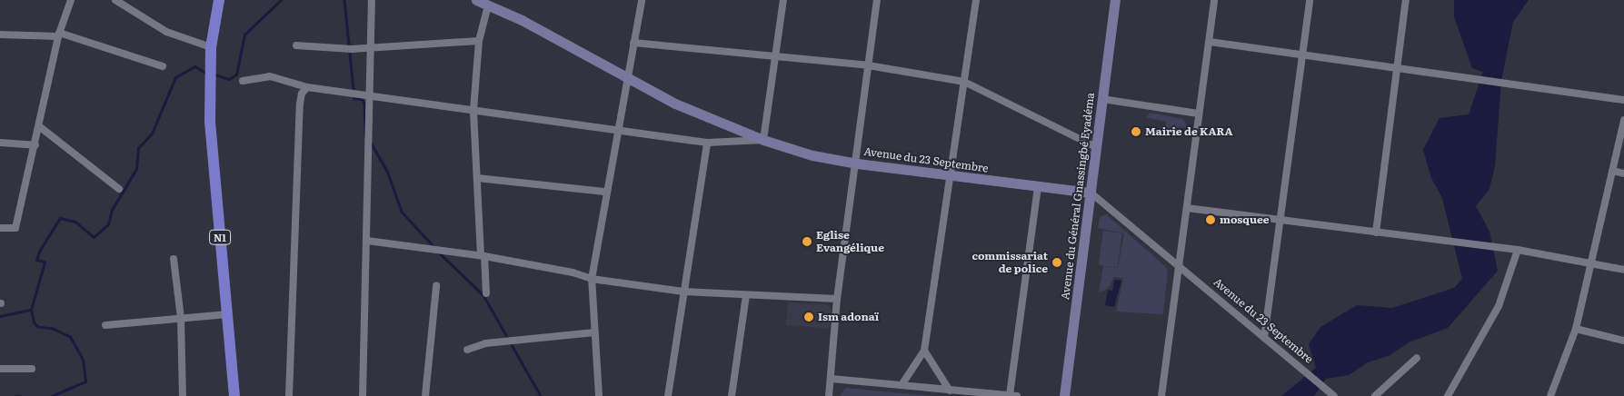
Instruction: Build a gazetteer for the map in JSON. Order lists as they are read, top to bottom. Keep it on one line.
{"streets":{"highway":["N1"],"main road":["Avenue du 23 Septembre","Avenue du Général Gnassingbé Eyadéma"]},"crossings":[["Avenue du 23 Septembre","Avenue du Général Gnassingbé Eyadéma"]],"places":["Mairie de KARA","mosquee","Eglise Evangélique","commissariat de police","Ism adonaï"]}
